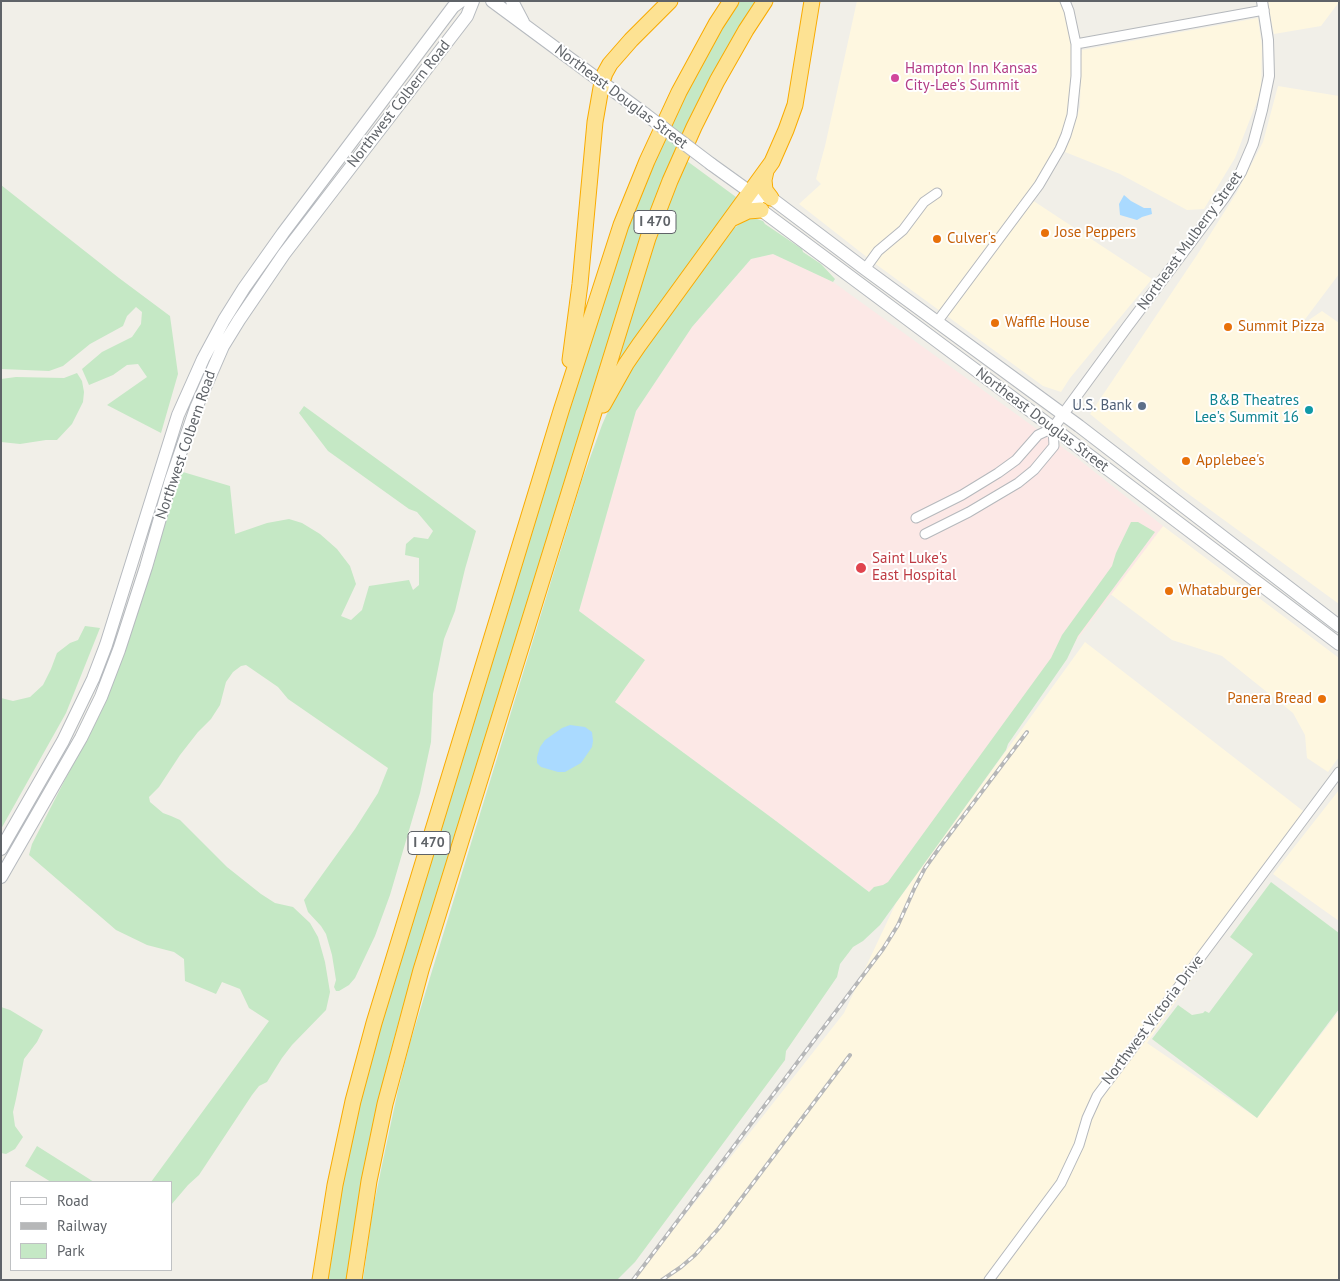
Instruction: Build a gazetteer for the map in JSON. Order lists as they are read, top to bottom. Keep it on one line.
{"streets":{"highway":["I 470"],"main road":["Northeast Douglas Street","Northwest Colbern Road"],"street":["Northeast Mulberry Street","Northwest Victoria Drive"]},"crossings":[["Northeast Douglas Street","Northeast Mulberry Street"]],"places":["Hampton Inn Kansas City-Lee's Summit","Jose Peppers","Culver's","Waffle House","Summit Pizza","U.S. Bank","B&B Theatres Lee's Summit 16","Applebee's","Saint Luke's East Hospital","Whataburger","Panera Bread"],"legend":["Road","Railway","Park"]}
